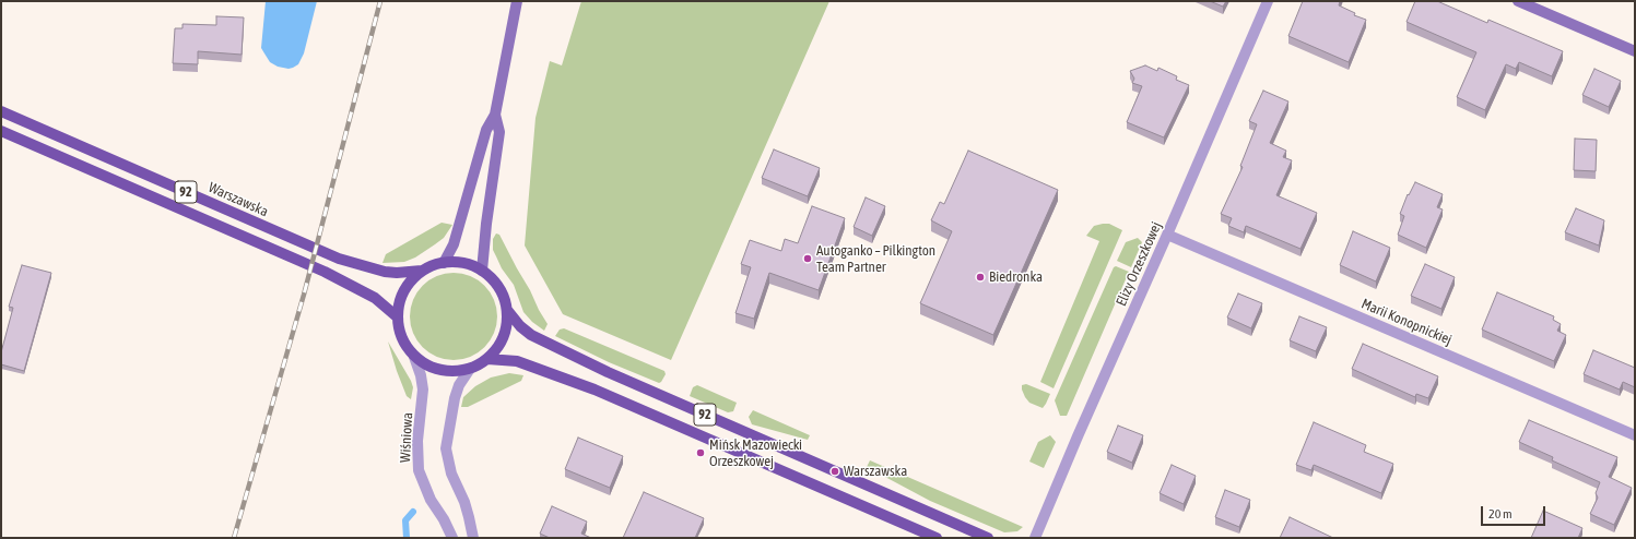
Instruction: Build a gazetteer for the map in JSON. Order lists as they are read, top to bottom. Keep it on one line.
{"streets":{"main road":["92","Warszawska"],"street":["Elizy Orzeszkowej","Marii Konopnickiej","Wiśniowa"]},"crossings":[["92","Warszawska"],["92","Wiśniowa"],["Warszawska","Wiśniowa"],["Elizy Orzeszkowej","Marii Konopnickiej"]],"places":["Autoganko – Pilkington Team Partner","Biedronka","Mińsk Mazowiecki Orzeszkowej","Warszawska"],"scale_bar":"20 m"}
